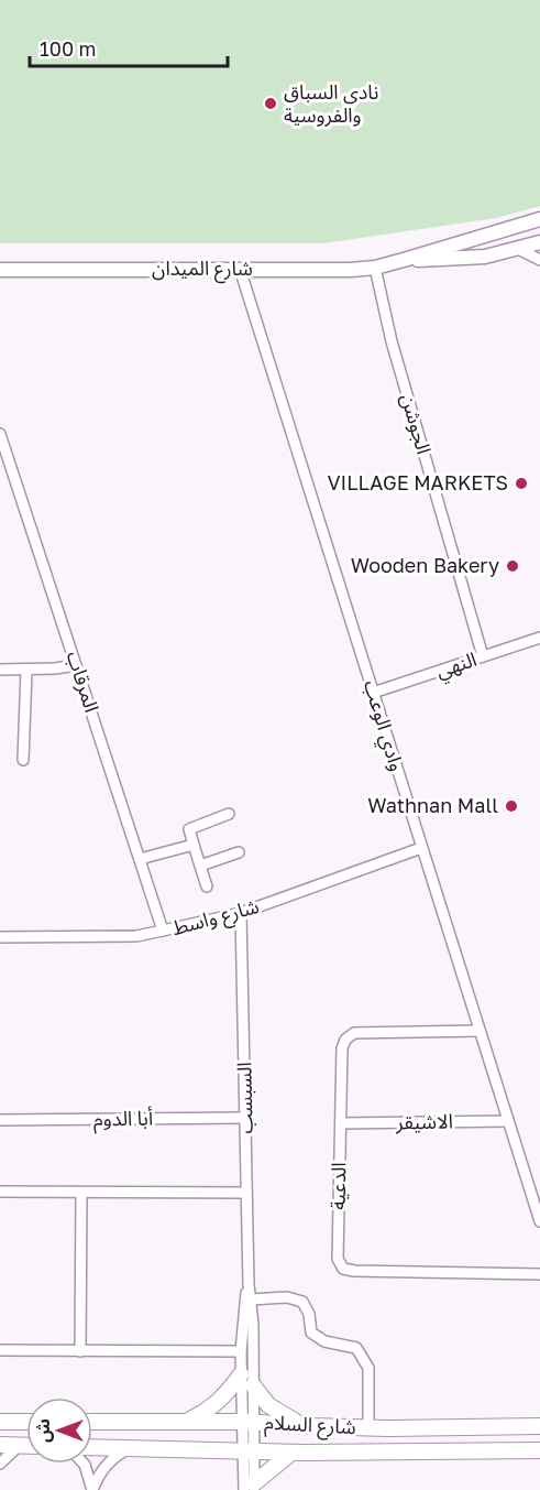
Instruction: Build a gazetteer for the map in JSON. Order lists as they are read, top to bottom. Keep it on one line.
{"streets":{"main road":["شارع السلام"],"street":["شارع الميدان","الجوشن","النهي","المرقاب","وادي الوعب","شارع واسط","السبسب","أبا الدوم","الاشيقر","الدعية"]},"crossings":[["شارع الميدان","الجوشن"],["شارع الميدان","وادي الوعب"],["الجوشن","النهي"],["النهي","وادي الوعب"],["المرقاب","شارع واسط"],["وادي الوعب","شارع واسط"],["وادي الوعب","الاشيقر"],["وادي الوعب","الدعية"],["شارع واسط","السبسب"],["السبسب","أبا الدوم"],["السبسب","شارع السلام"],["الاشيقر","الدعية"]],"places":["نادي السباق والفروسية","VILLAGE MARKETS","Wooden Bakery","Wathnan Mall"],"scale_bar":"100 m","north":"left"}
